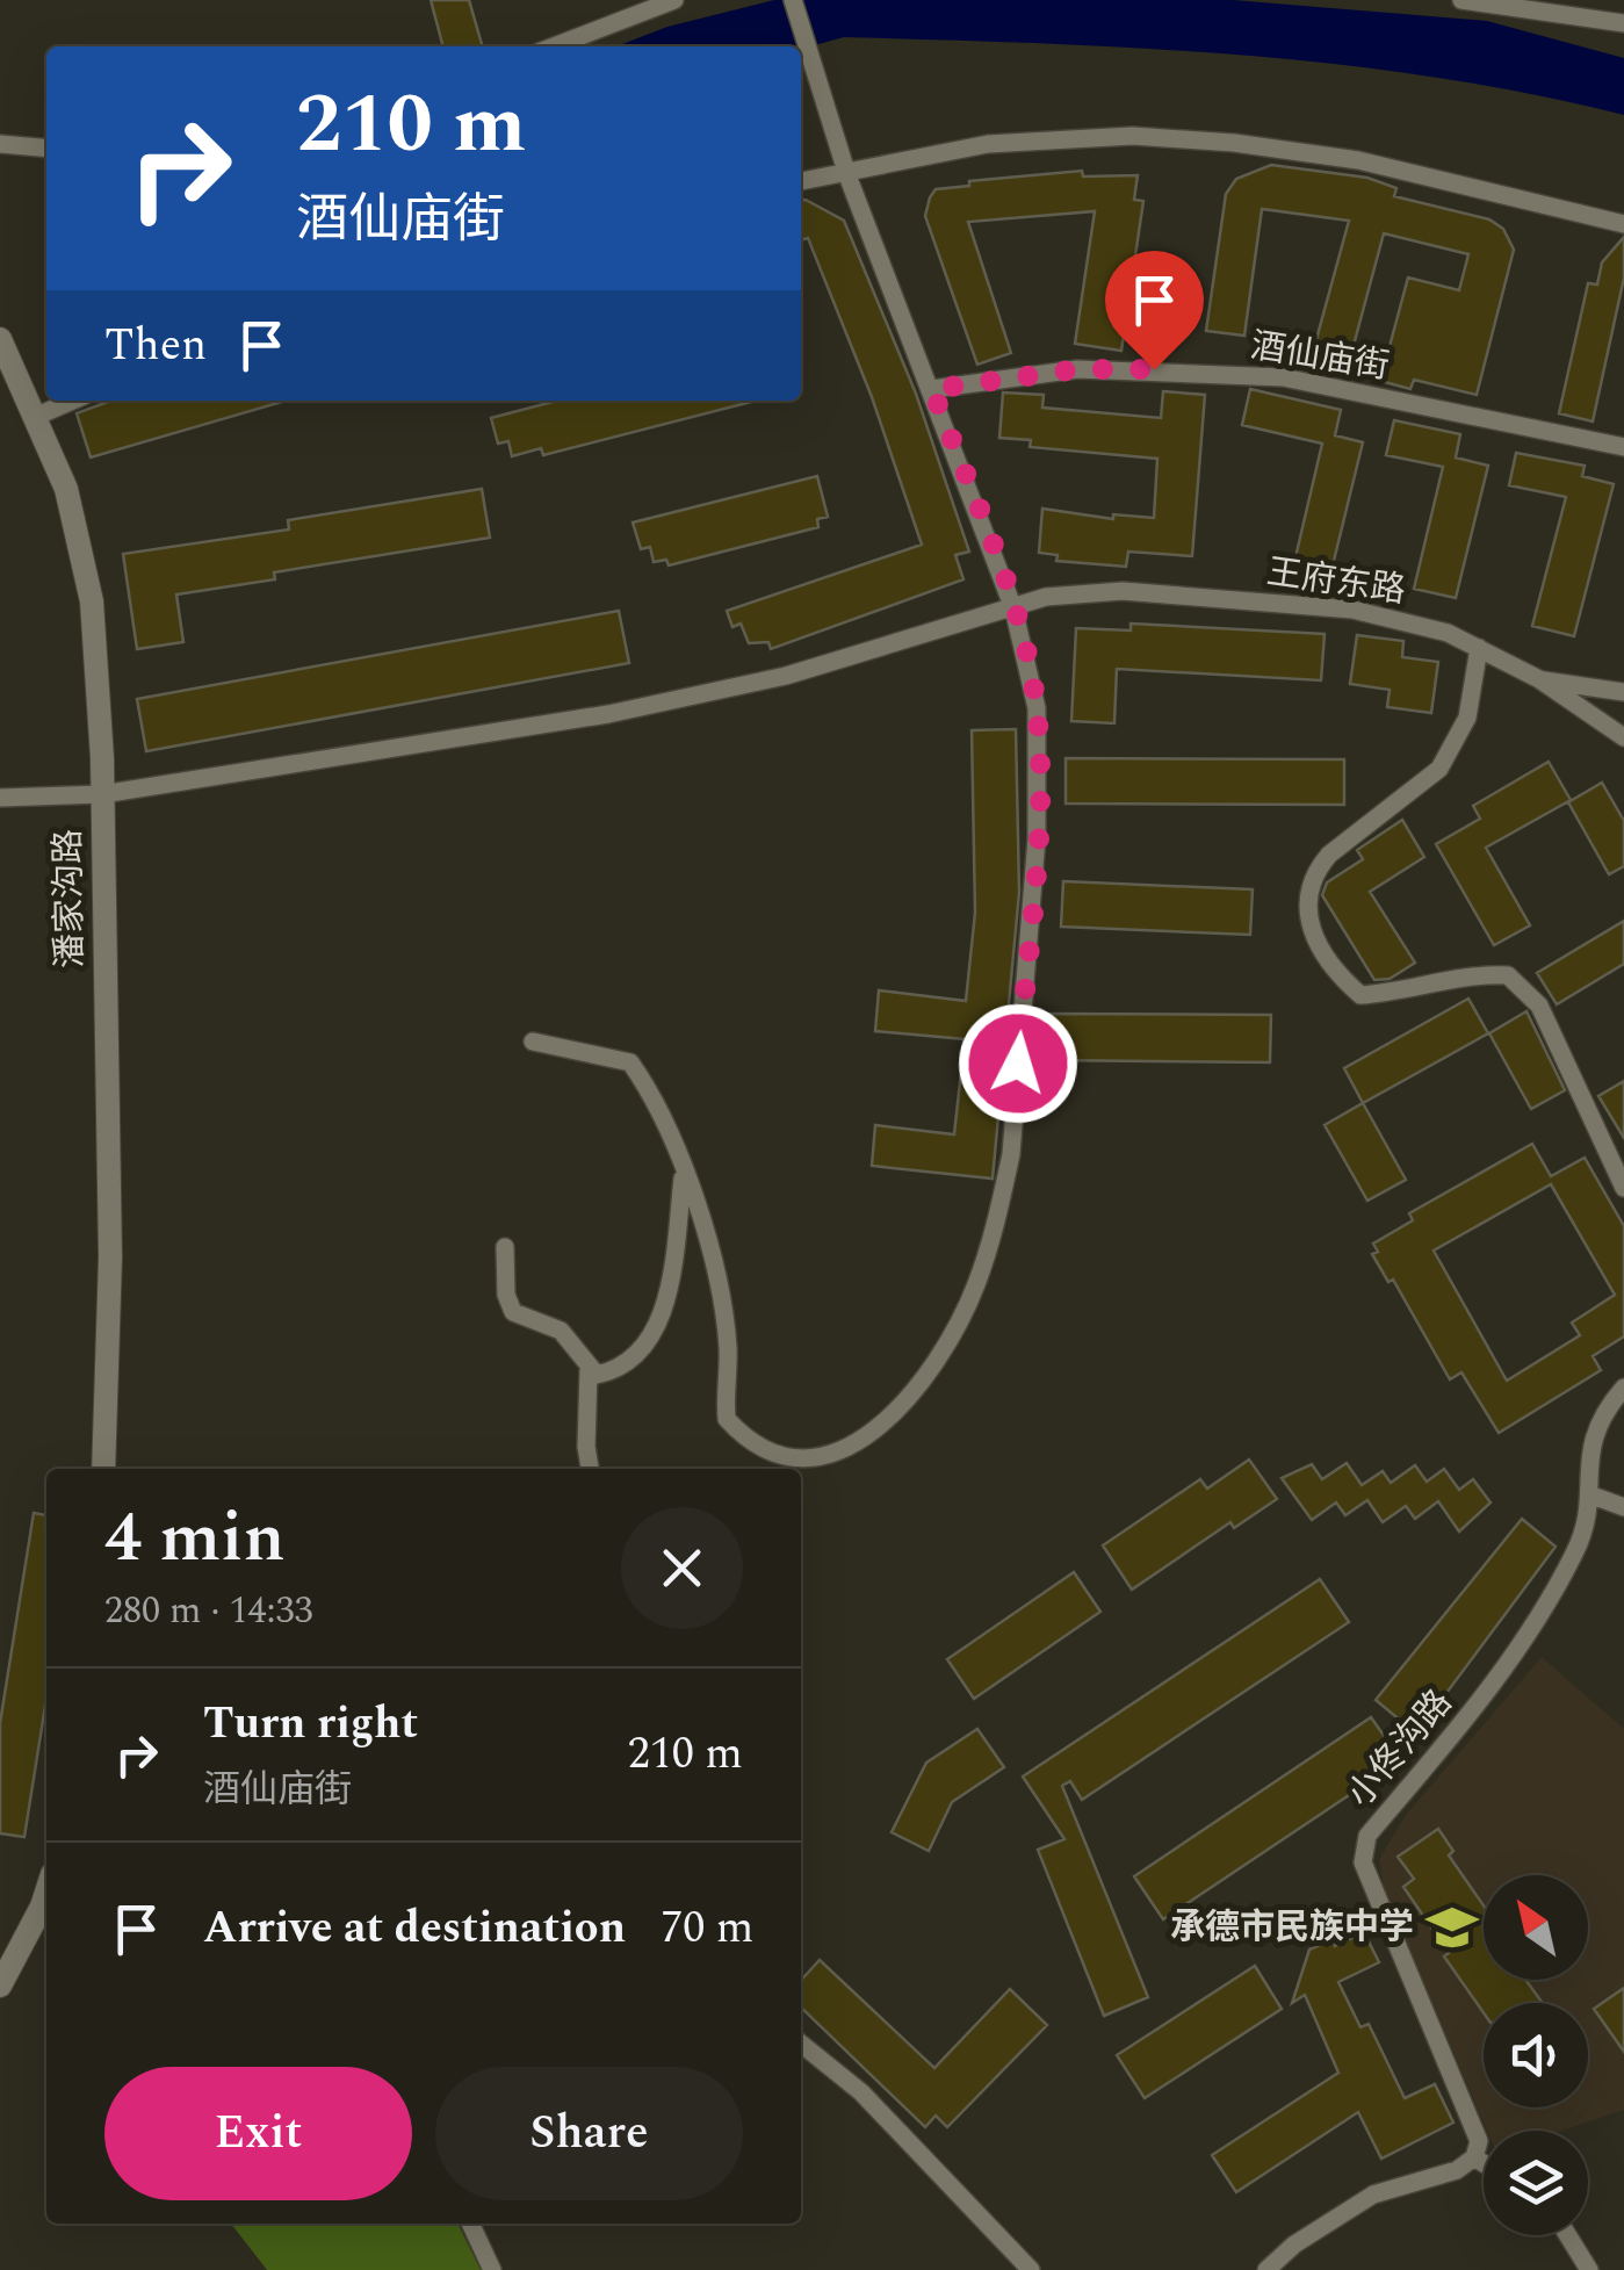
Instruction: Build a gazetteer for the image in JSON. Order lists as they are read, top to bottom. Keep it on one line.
{"streets":{"street":["酒仙庙街","王府东路","潘家沟路","小佟沟路"]},"crossings":[["王府东路","潘家沟路"]],"places":{"school or university":["承德市民族中学"]},"north":"top left","page":{"turn":["210 m","酒仙庙街"],"then":"Then","heading":["4 min","280 m · 14:33"],"list":[{"name":"Turn right","note":"酒仙庙街","value":"210 m"},{"name":"Arrive at destination","value":"70 m"}],"buttons":["Exit","Share"]}}
